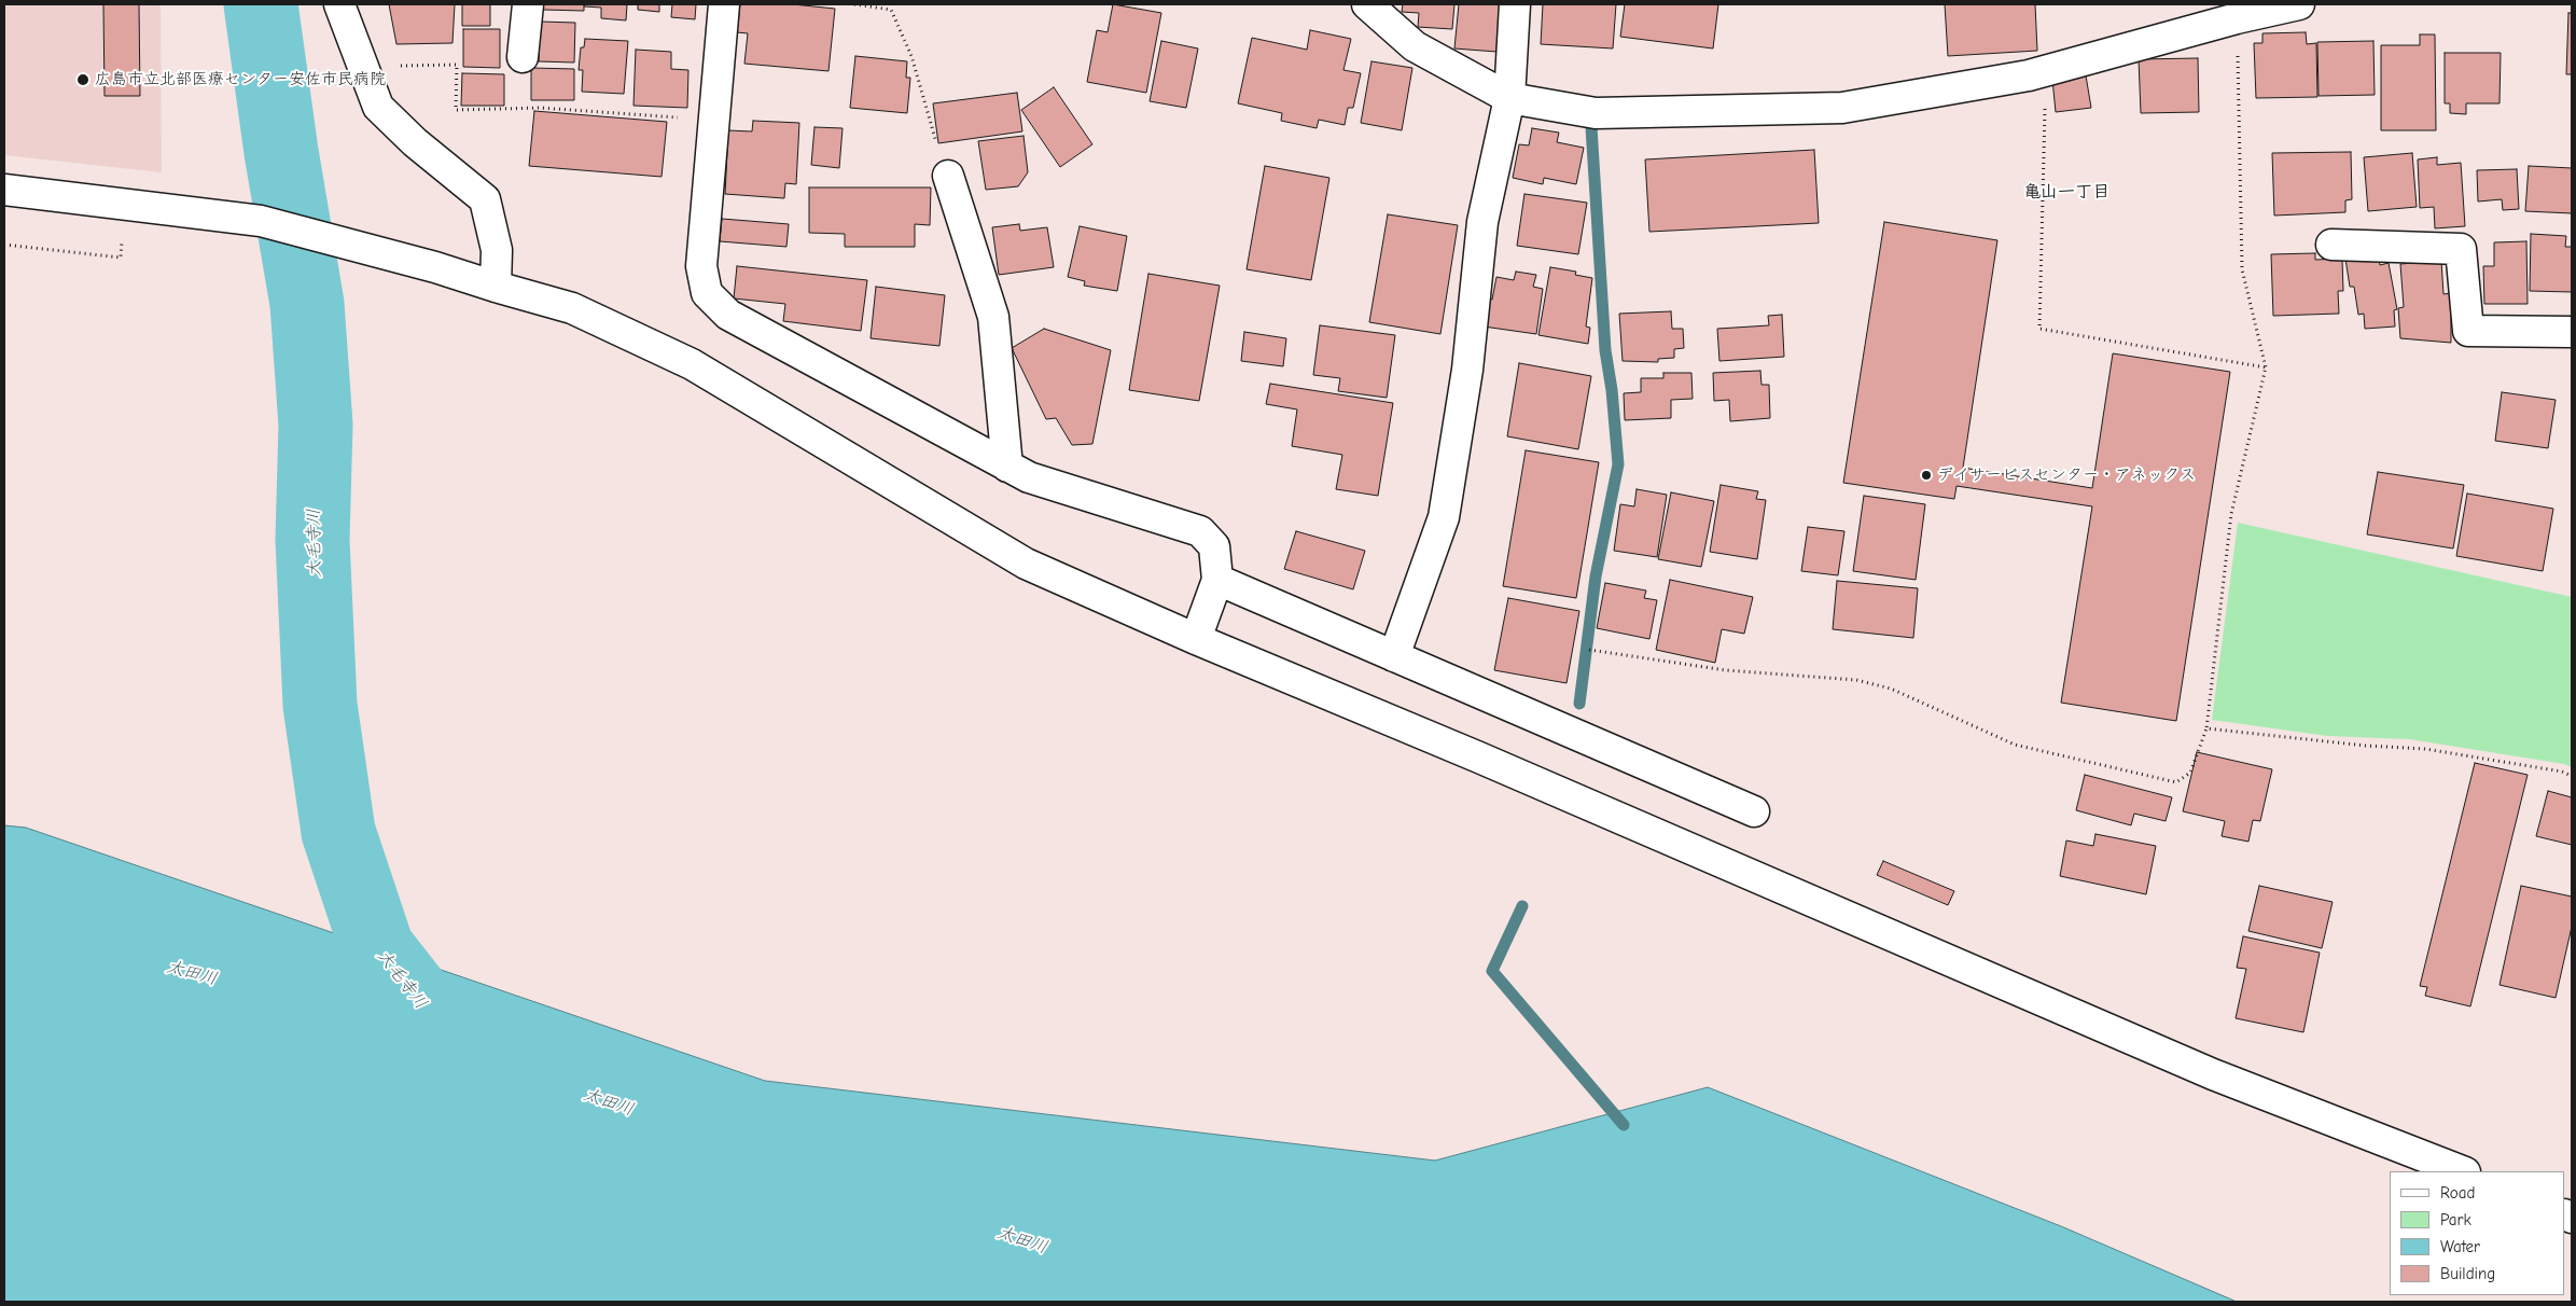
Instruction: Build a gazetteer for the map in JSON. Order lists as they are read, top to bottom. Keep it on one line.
{"districts":["亀山一丁目"],"water":["大毛寺川","太田川"],"places":["広島市立北部医療センター安佐市民病院","デイサービスセンター・アネックス"],"legend":["Road","Park","Water","Building"]}
